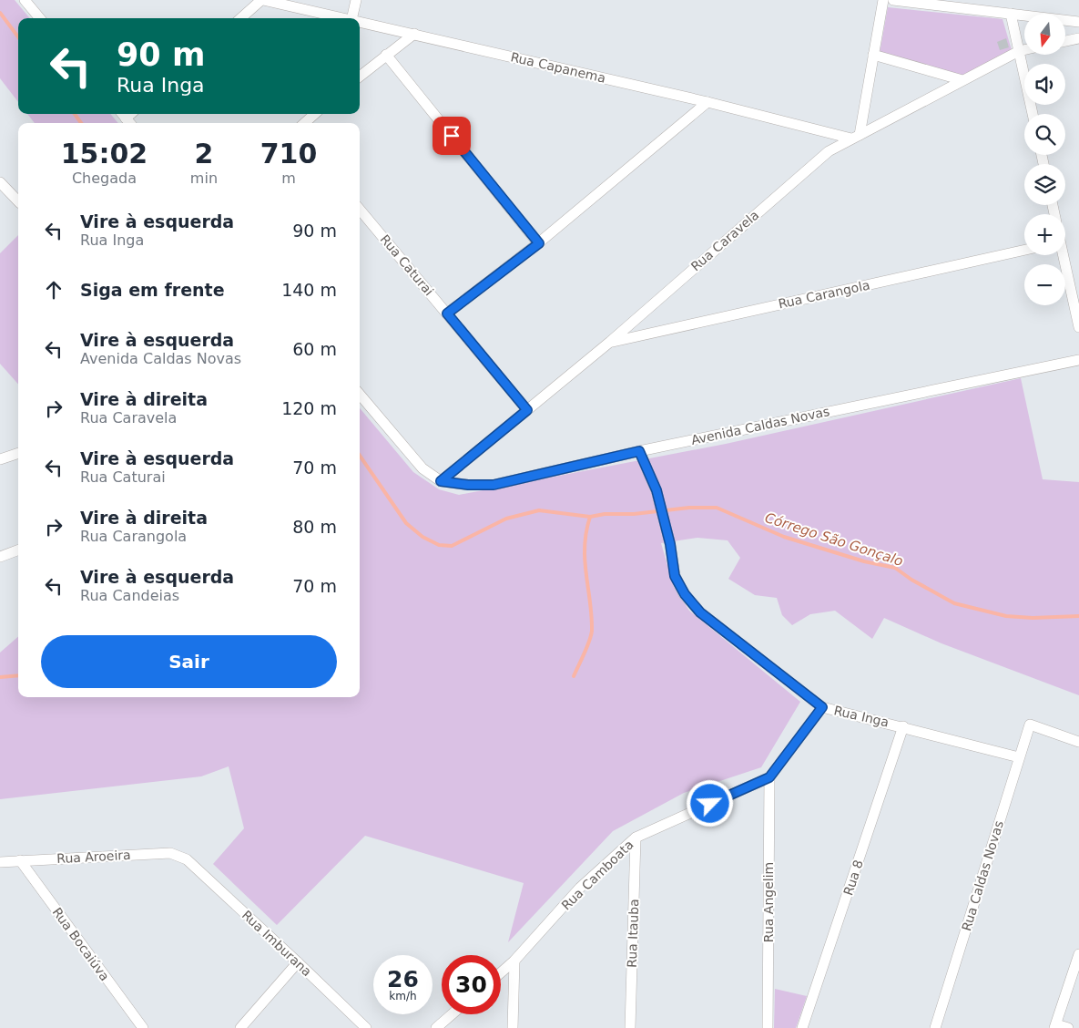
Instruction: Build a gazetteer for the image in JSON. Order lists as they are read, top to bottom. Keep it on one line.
{"streets":{"street":["Rua Capanema","Rua Caravela","Rua Caturai","Rua Carangola","Avenida Caldas Novas","Rua Inga","Rua Aroeira","Rua Camboata","Rua Caldas Novas","Rua 8","Rua Angelim","Rua Itauba","Rua Imburana","Rua Bocaiúva"]},"crossings":[["Rua Capanema","Rua Caravela"],["Rua Caravela","Rua Caturai"],["Rua Caravela","Rua Carangola"],["Rua Caravela","Avenida Caldas Novas"],["Avenida Caldas Novas","Rua Inga"],["Rua Inga","Rua Camboata"],["Rua Inga","Rua Caldas Novas"],["Rua Inga","Rua 8"],["Rua Aroeira","Rua Imburana"],["Rua Aroeira","Rua Bocaiúva"],["Rua Camboata","Rua Angelim"],["Rua Camboata","Rua Itauba"]],"water":["Córrego São Gonçalo"],"north":"bottom","page":{"map_buttons":["+","−"],"turn":["90 m","Rua Inga"],"eta":["15:02","Chegada","2","min","710","m"],"list":[{"name":"Vire à esquerda","note":"Rua Inga","value":"90 m"},{"name":"Siga em frente","value":"140 m"},{"name":"Vire à esquerda","note":"Avenida Caldas Novas","value":"60 m"},{"name":"Vire à direita","note":"Rua Caravela","value":"120 m"},{"name":"Vire à esquerda","note":"Rua Caturai","value":"70 m"},{"name":"Vire à direita","note":"Rua Carangola","value":"80 m"},{"name":"Vire à esquerda","note":"Rua Candeias","value":"70 m"}],"buttons":"Sair","speed":"26 km/h","limit":"30"}}
